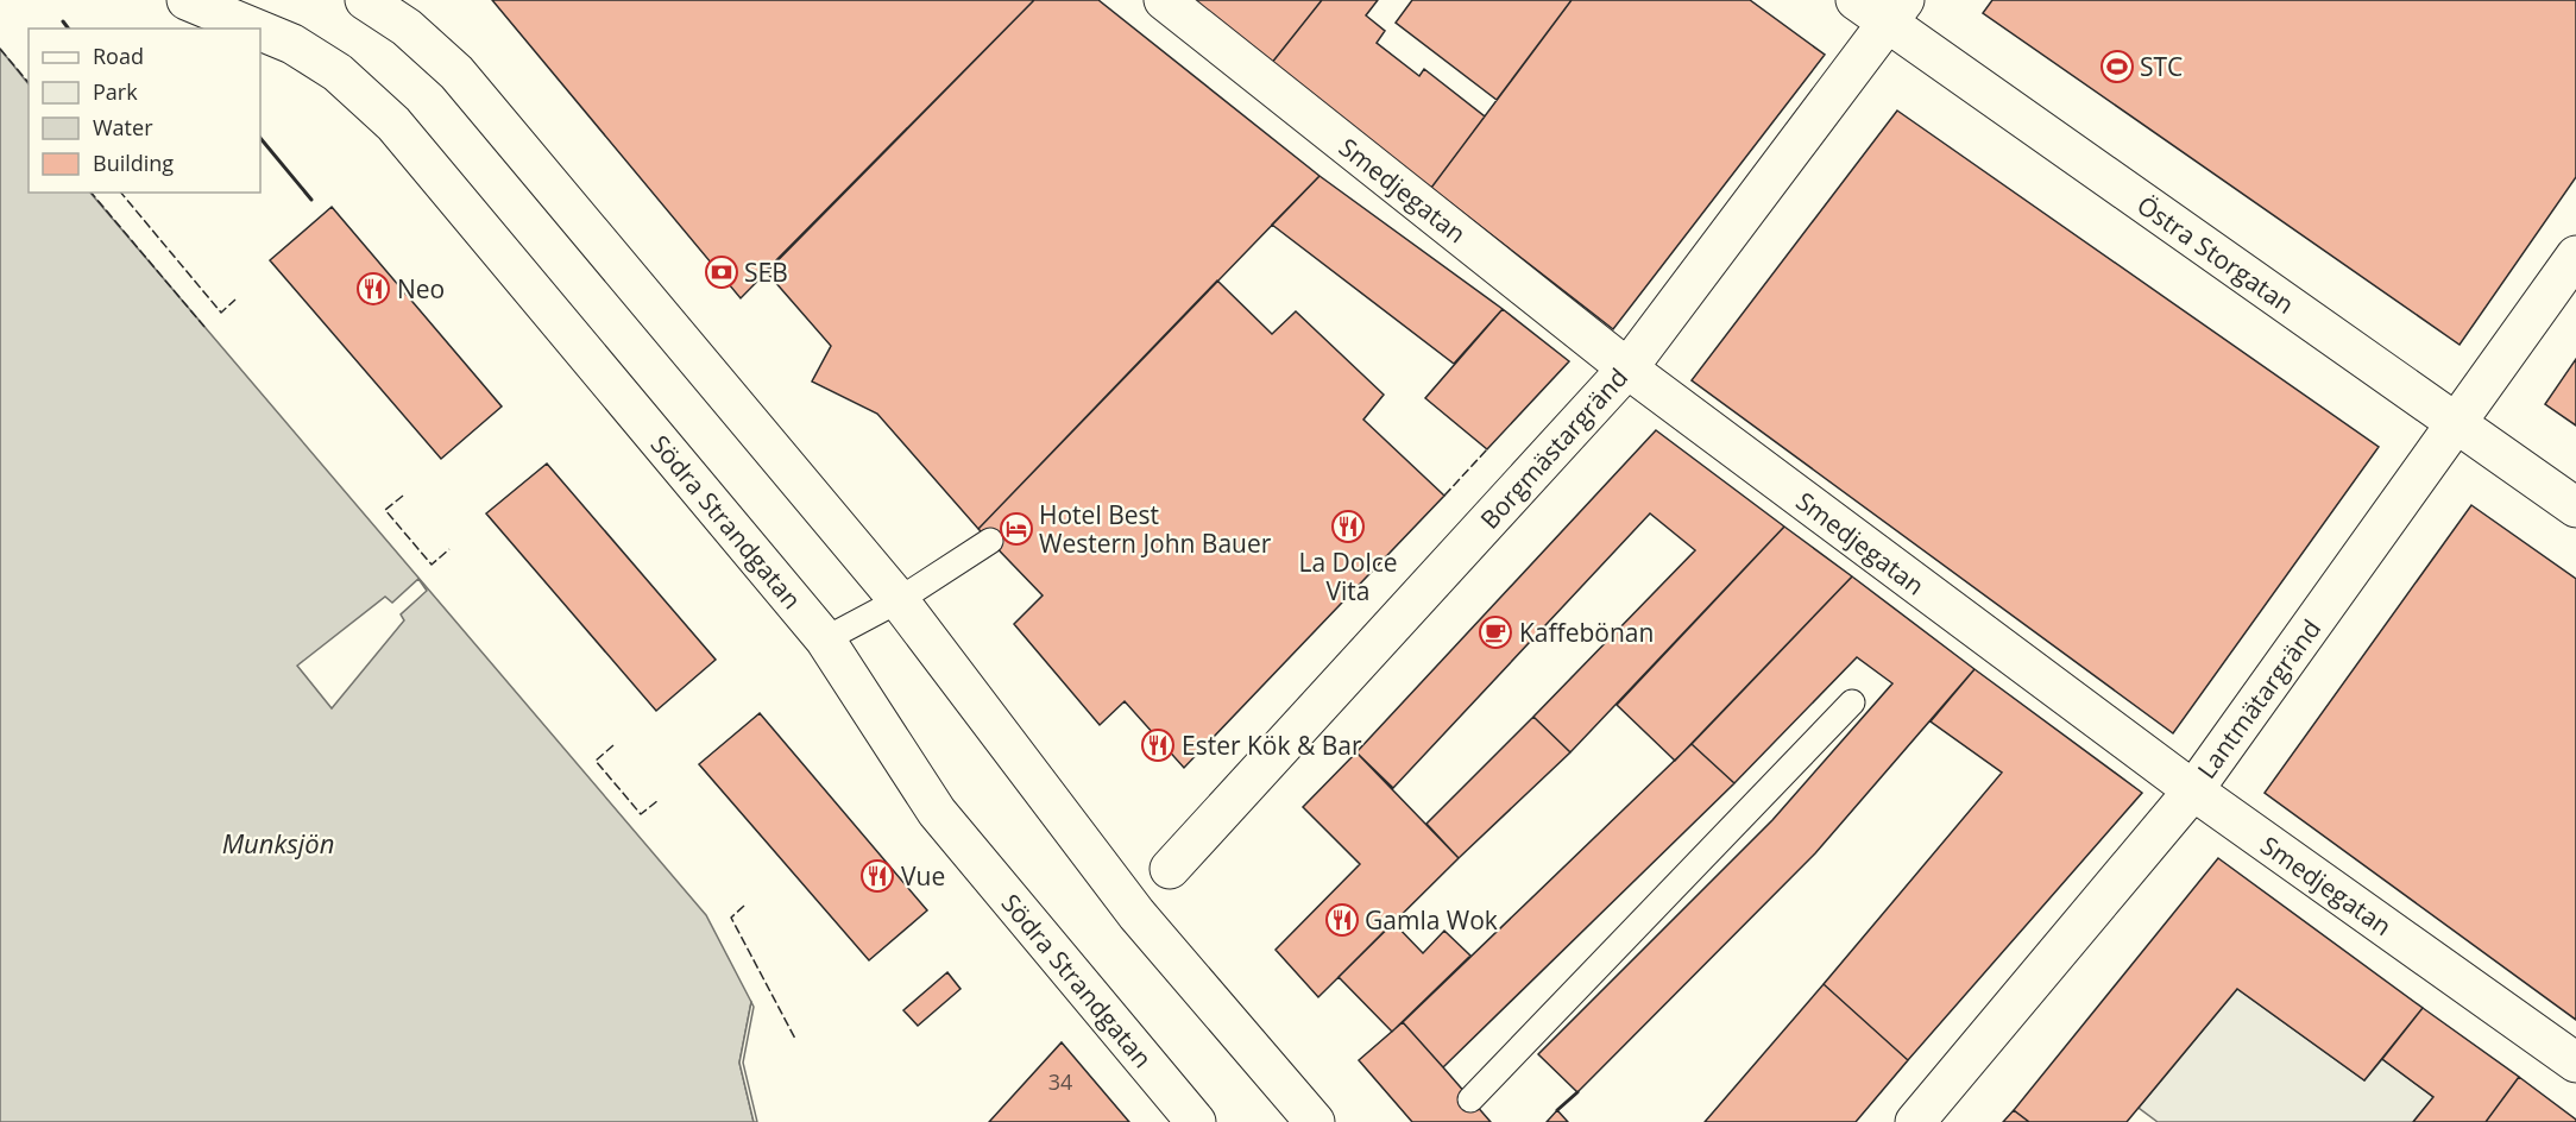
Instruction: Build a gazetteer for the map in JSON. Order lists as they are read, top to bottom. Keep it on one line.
{"streets":{"street":["Smedjegatan","Östra Storgatan","Borgmästargränd","Södra Strandgatan","Lantmätargränd"]},"crossings":[["Smedjegatan","Borgmästargränd"],["Smedjegatan","Lantmätargränd"],["Östra Storgatan","Borgmästargränd"],["Östra Storgatan","Lantmätargränd"]],"water":["Munksjön"],"places":{"sports":["STC"],"bank":["SEB"],"restaurant":["Neo","La Dolce Vita","Ester Kök & Bar","Vue","Gamla Wok"],"hotel":["Hotel Best Western John Bauer"],"cafe":["Kaffebönan"]},"house_numbers":["34"],"legend":["Road","Park","Water","Building"]}
